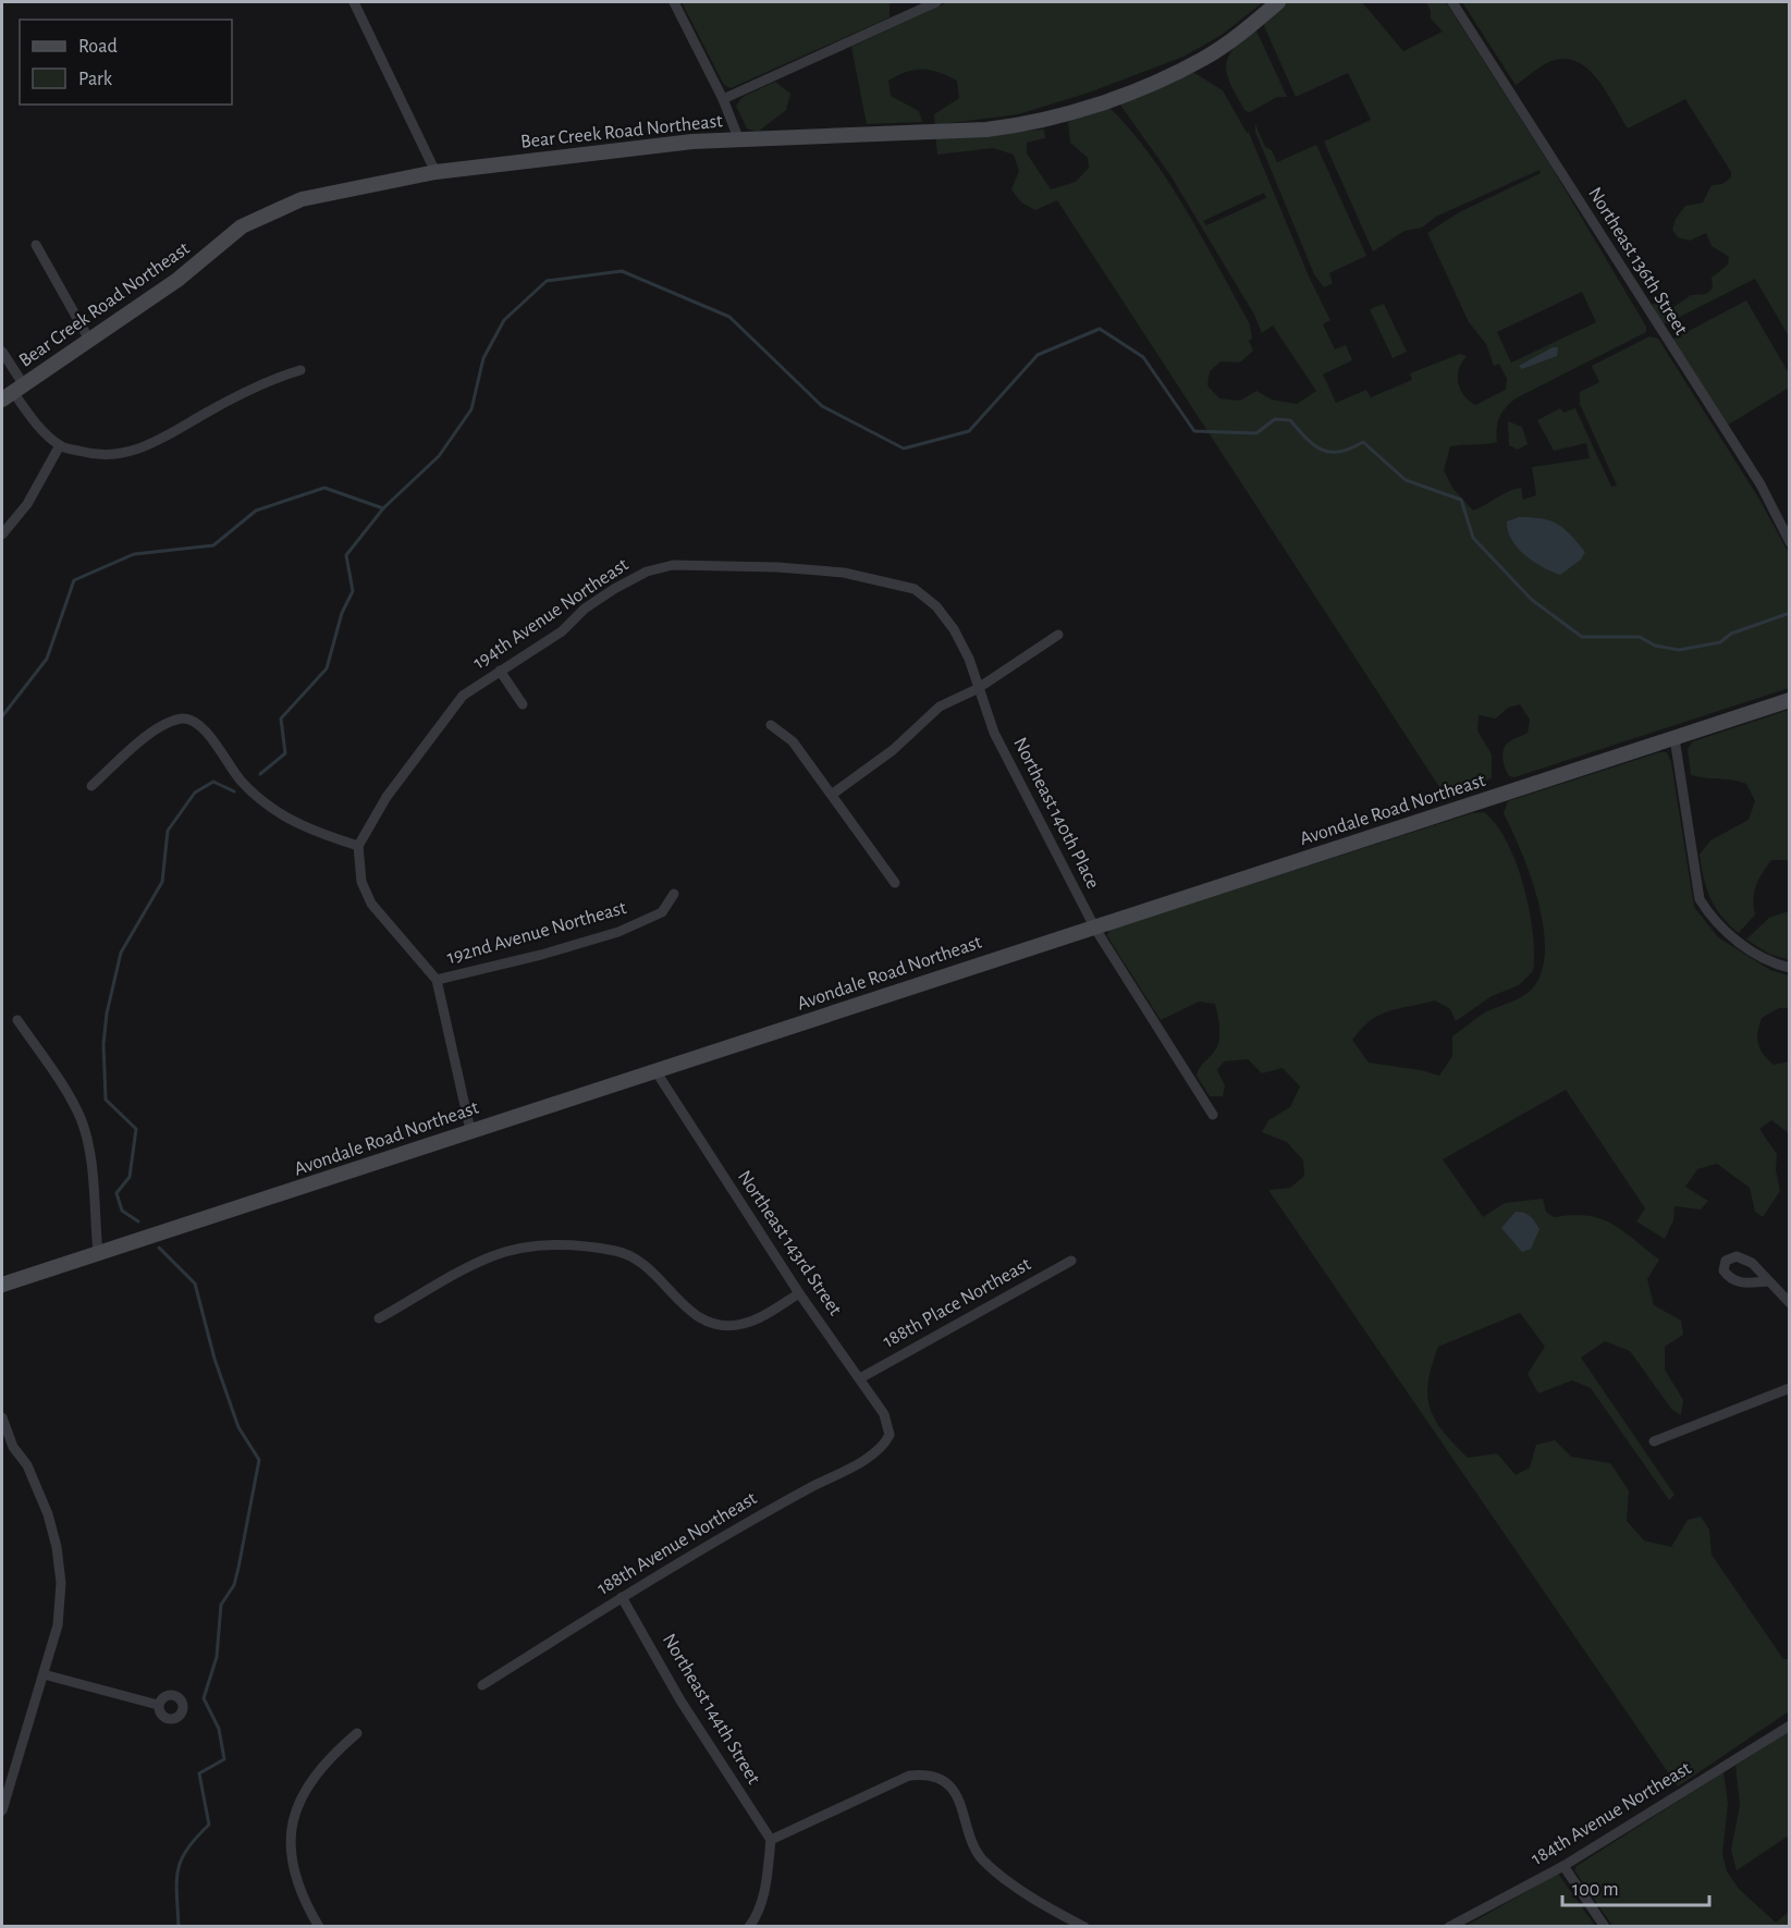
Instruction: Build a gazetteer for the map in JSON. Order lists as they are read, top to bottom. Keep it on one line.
{"streets":{"main road":["Bear Creek Road Northeast","Avondale Road Northeast"],"street":["Northeast 136th Street","194th Avenue Northeast","Northeast 140th Place","192nd Avenue Northeast","Northeast 143rd Street","188th Place Northeast","188th Avenue Northeast","Northeast 144th Street","184th Avenue Northeast"]},"crossings":[["194th Avenue Northeast","Northeast 140th Place"],["Avondale Road Northeast","Northeast 140th Place"],["Avondale Road Northeast","Northeast 143rd Street"],["Northeast 143rd Street","188th Place Northeast"],["Northeast 143rd Street","188th Avenue Northeast"],["188th Avenue Northeast","Northeast 144th Street"]],"legend":["Road","Park"],"scale_bar":"100 m"}
